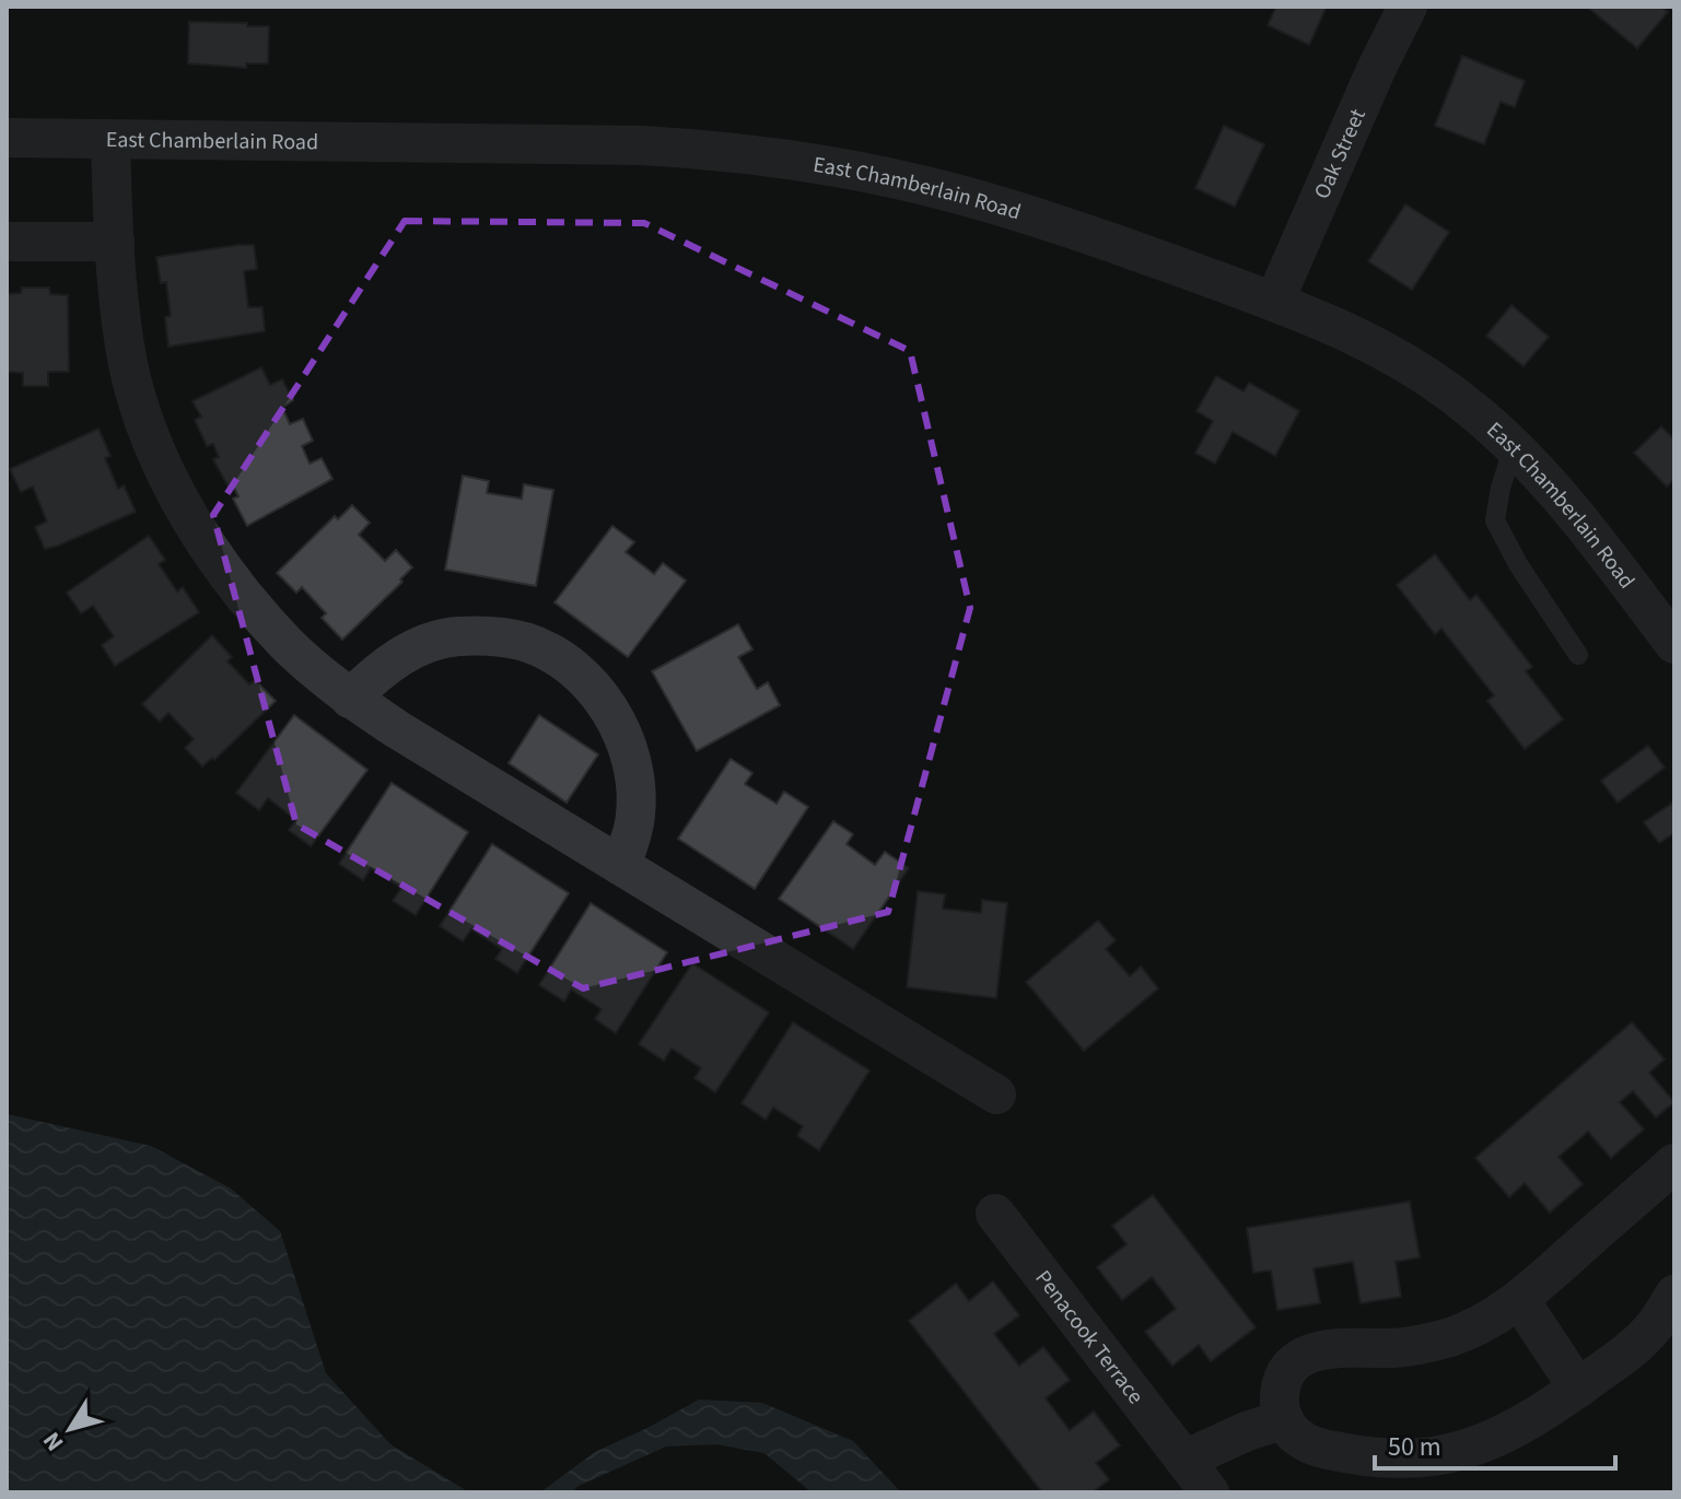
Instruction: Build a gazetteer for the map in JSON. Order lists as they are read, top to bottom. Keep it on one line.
{"streets":{"street":["East Chamberlain Road","Oak Street","Penacook Terrace"]},"crossings":[["East Chamberlain Road","Oak Street"]],"scale_bar":"50 m","north":"bottom left"}
